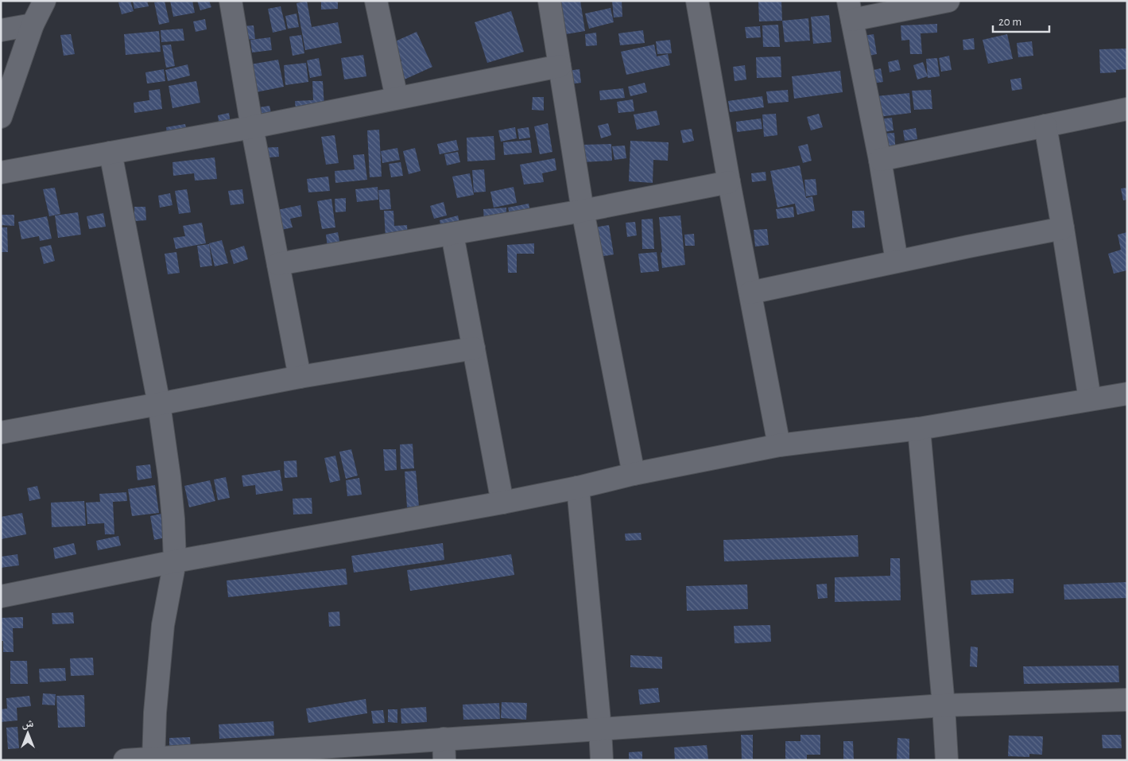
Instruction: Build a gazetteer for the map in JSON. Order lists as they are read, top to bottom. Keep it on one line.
{"scale_bar":"20 m","north":"top"}
